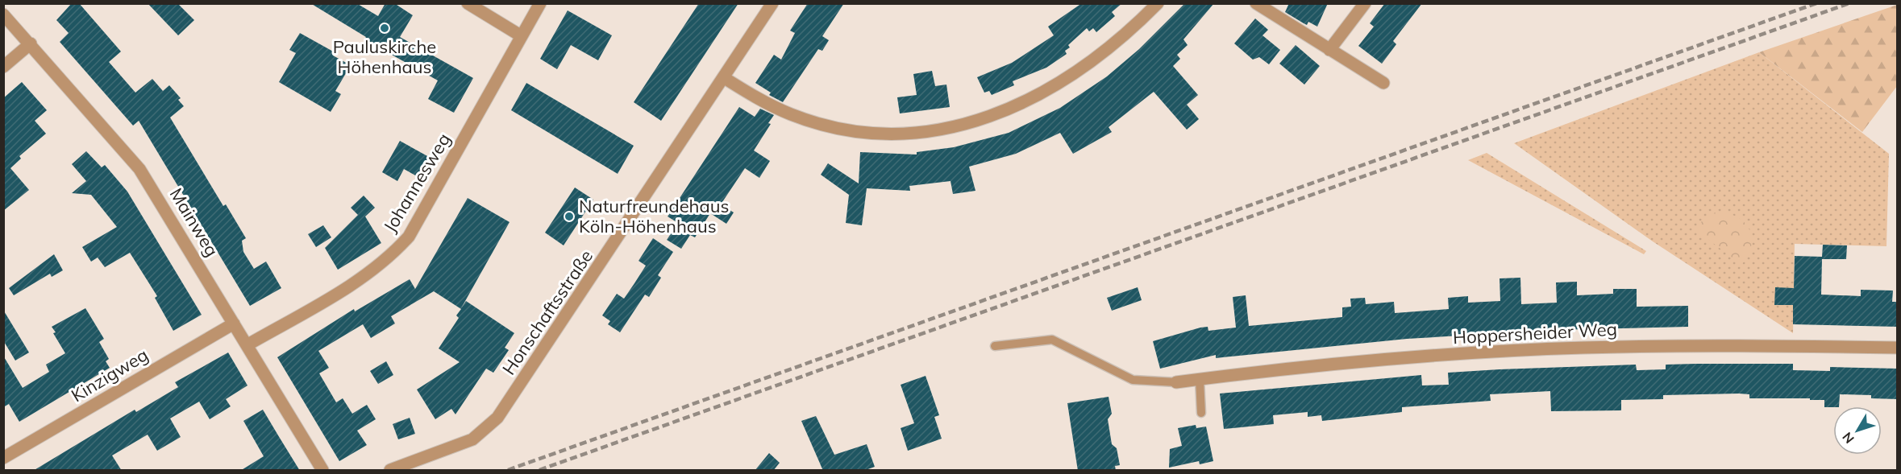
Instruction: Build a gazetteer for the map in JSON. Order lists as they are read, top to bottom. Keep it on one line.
{"streets":{"street":["Johannesweg","Mainweg","Honschaftsstraße","Hoppersheider Weg","Kinzigweg"]},"crossings":[["Johannesweg","Mainweg"],["Mainweg","Kinzigweg"]],"places":["Pauluskirche Höhenhaus","Naturfreundehaus Köln-Höhenhaus"],"north":"bottom left"}
